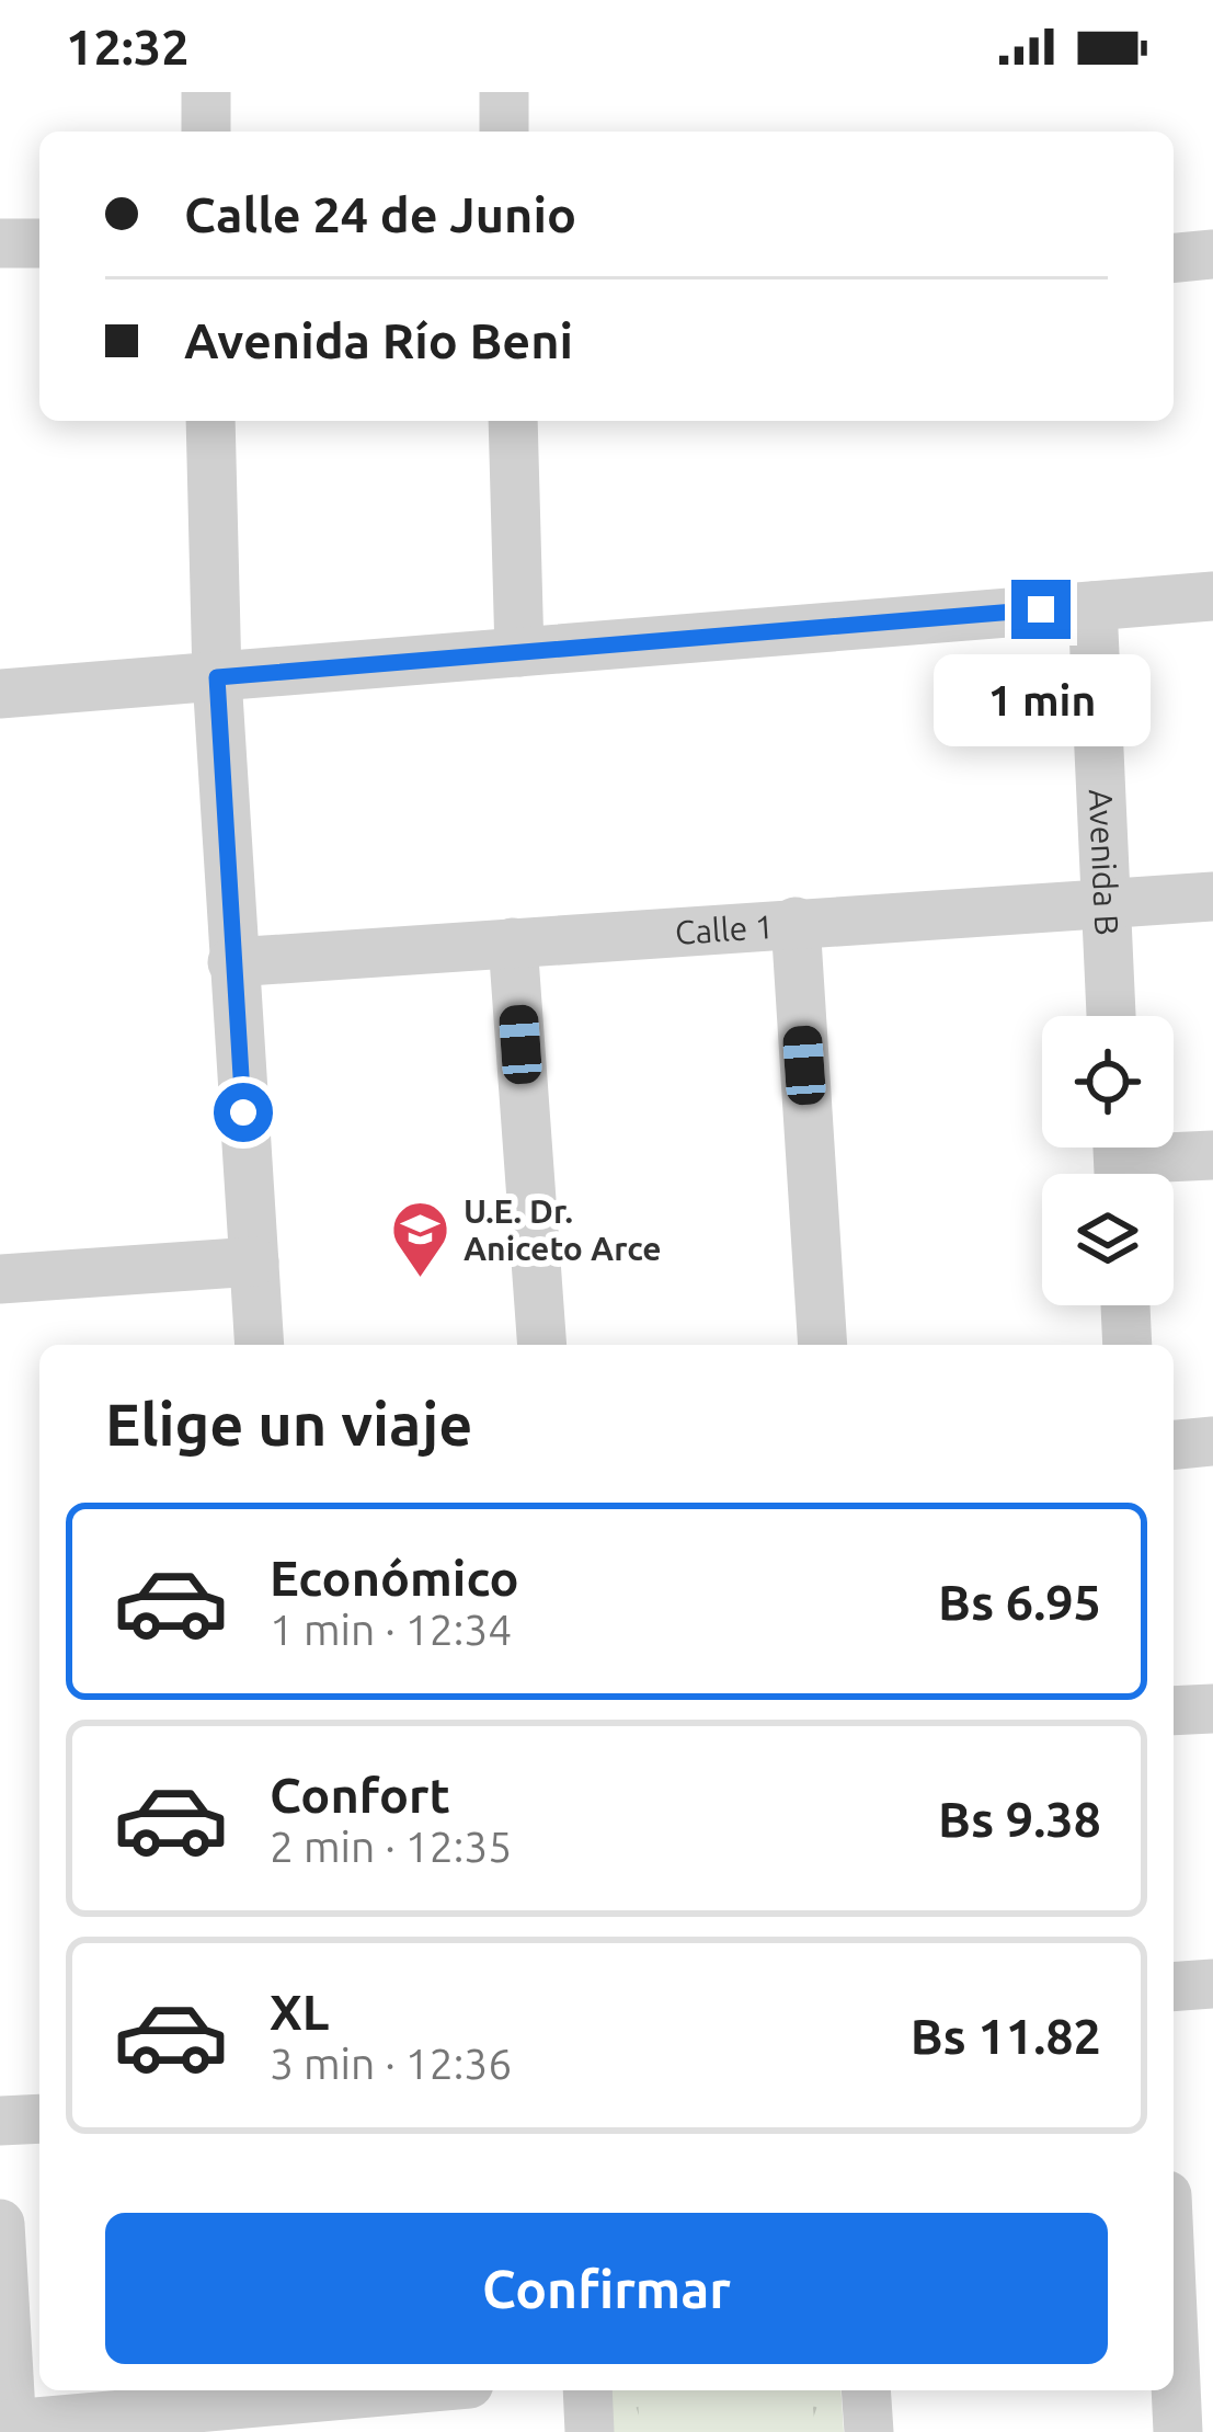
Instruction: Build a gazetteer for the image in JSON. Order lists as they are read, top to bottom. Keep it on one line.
{"streets":{"street":["Avenida B","Calle 1"]},"crossings":[["Avenida B","Calle 1"]],"places":{"school or university":["U.E. Dr. Aniceto Arce"]},"page":{"status":"12:32","banner":["Calle 24 de Junio","Avenida Río Beni"],"bubble":"1 min","heading":"Elige un viaje","list":[{"name":"Económico","note":"1 min · 12:34","value":"Bs 6.95"},{"name":"Confort","note":"2 min · 12:35","value":"Bs 9.38"},{"name":"XL","note":"3 min · 12:36","value":"Bs 11.82"}],"buttons":"Confirmar"}}
